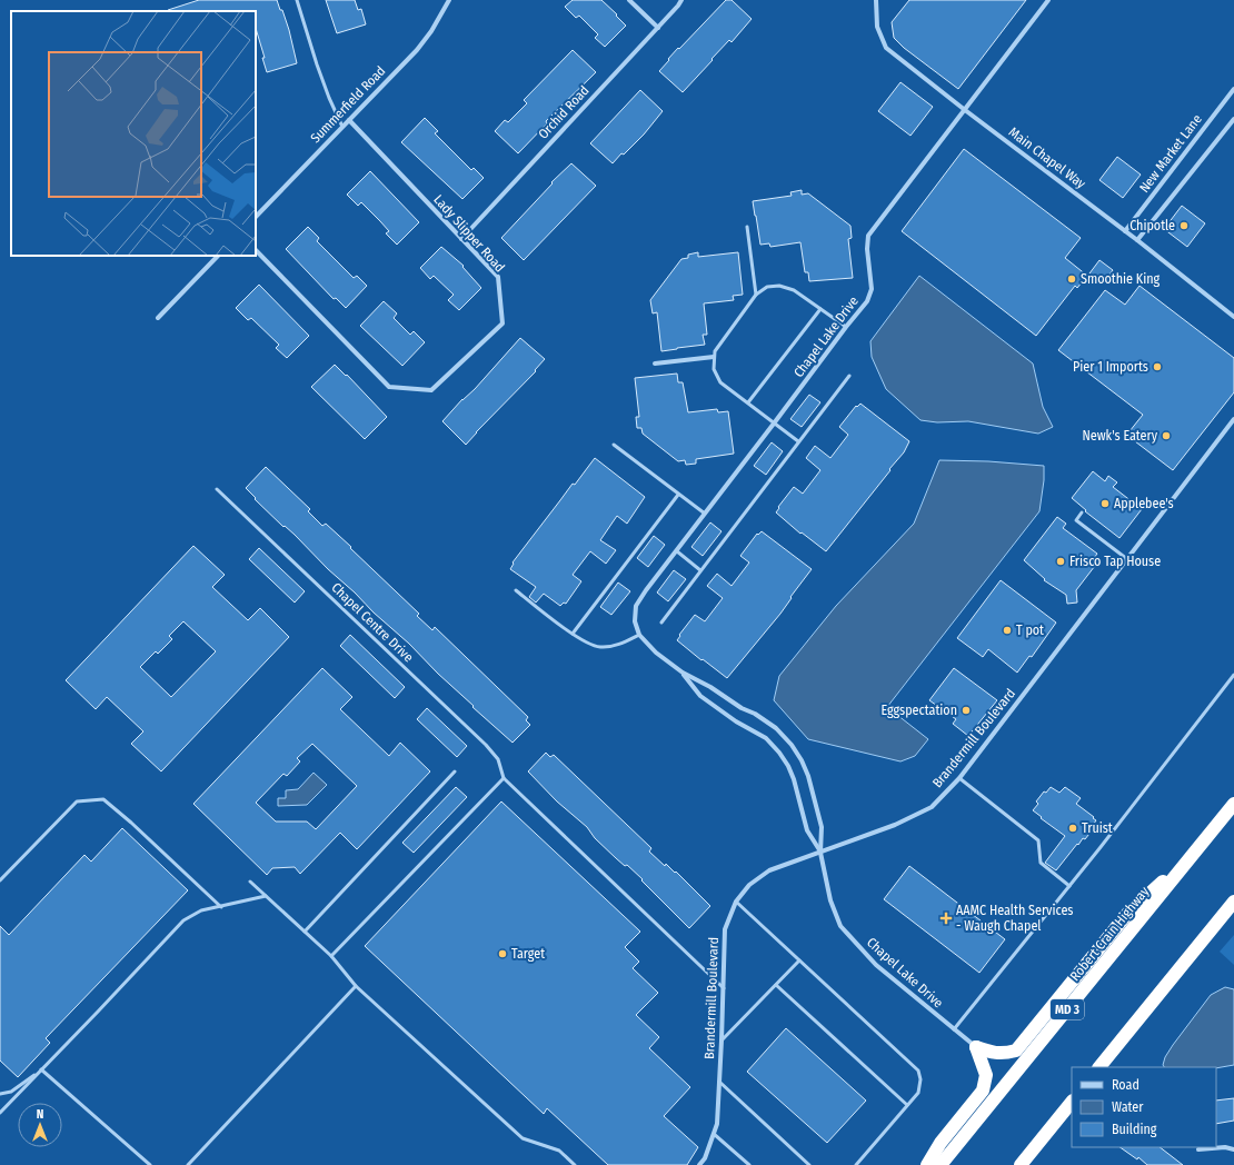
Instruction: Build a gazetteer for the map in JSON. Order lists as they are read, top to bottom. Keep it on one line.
{"streets":{"highway":["Robert Crain Highway","MD 3"],"street":["Summerfield Road","Orchid Road","New Market Lane","Main Chapel Way","Lady Slipper Road","Chapel Lake Drive","Brandermill Boulevard"],"lane":["Chapel Centre Drive"]},"crossings":[["Summerfield Road","Lady Slipper Road"],["Orchid Road","Lady Slipper Road"],["New Market Lane","Main Chapel Way"],["Main Chapel Way","Chapel Lake Drive"],["Chapel Lake Drive","Brandermill Boulevard"]],"places":{"other":["Chipotle","Smoothie King","Pier 1 Imports","Newk's Eatery","Applebee's","Frisco Tap House","T pot","Eggspectation","Truist","Target"],"health":["AAMC Health Services - Waugh Chapel"]},"legend":["Road","Water","Building"],"north":"top"}
